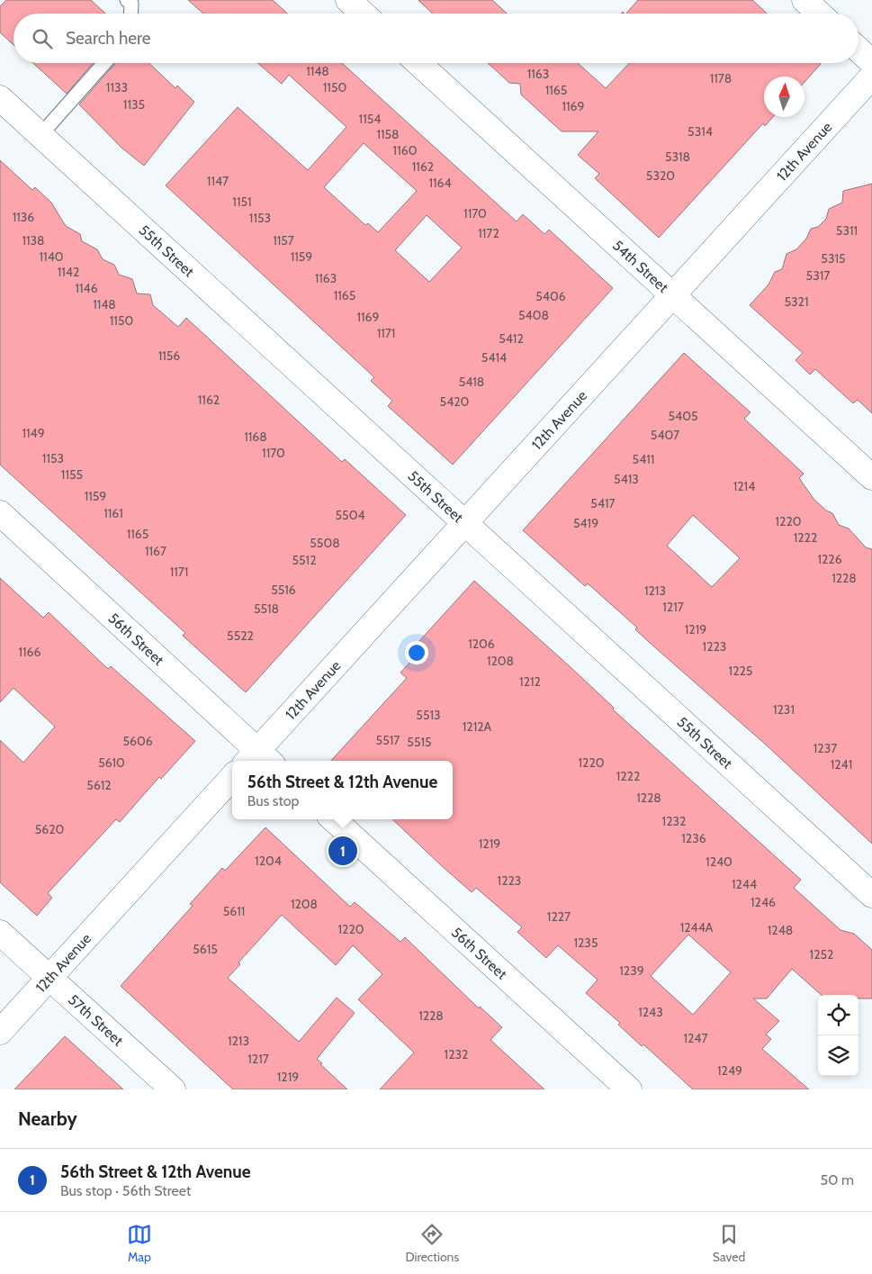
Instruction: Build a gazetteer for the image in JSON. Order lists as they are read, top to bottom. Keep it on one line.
{"streets":{"street":["12th Avenue","55th Street","54th Street","56th Street","57th Street"]},"crossings":[["12th Avenue","55th Street"],["12th Avenue","54th Street"],["12th Avenue","56th Street"],["12th Avenue","57th Street"]],"house_numbers":["1148","1163","1178","1133","1150","1165","1135","1169","1154","5314","1158","1160","5318","1162","5320","1147","1164","1151","1170","1136","1153","5311","1172","1138","1157","1140","1159","5315","1142","5317","1163","1146","1165","5406","5321","1148","5408","1169","1150","1171","5412","1156","5414","5418","1162","5420","5405","1149","5407","1168","1170","1153","5411","1155","5413","1214","1159","5417","1161","5504","1220","5419","1165","1222","5508","1167","1226","5512","1171","1228","5516","1213","1217","5518","1219","5522","1206","1223","1166","1208","1225","1212","1231","5513","1212A","5517","5606","5515","1237","5610","1220","1241","1222","5612","1228","1232","5620","1236","1219","1204","1240","1223","1244","1246","1208","5611","1227","1244A","1220","1248","1235","5615","1252","1239","1243","1228","1247","1213","1232","1217","1249","1219"],"north":"top","page":{"search":"Search here","popup":["56th Street & 12th Avenue","Bus stop"],"pins":"1","heading":"Nearby","list":[{"mark":"1","name":"56th Street & 12th Avenue","note":"Bus stop · 56th Street","value":"50 m"}],"nav":["Map","Directions","Saved"]}}
